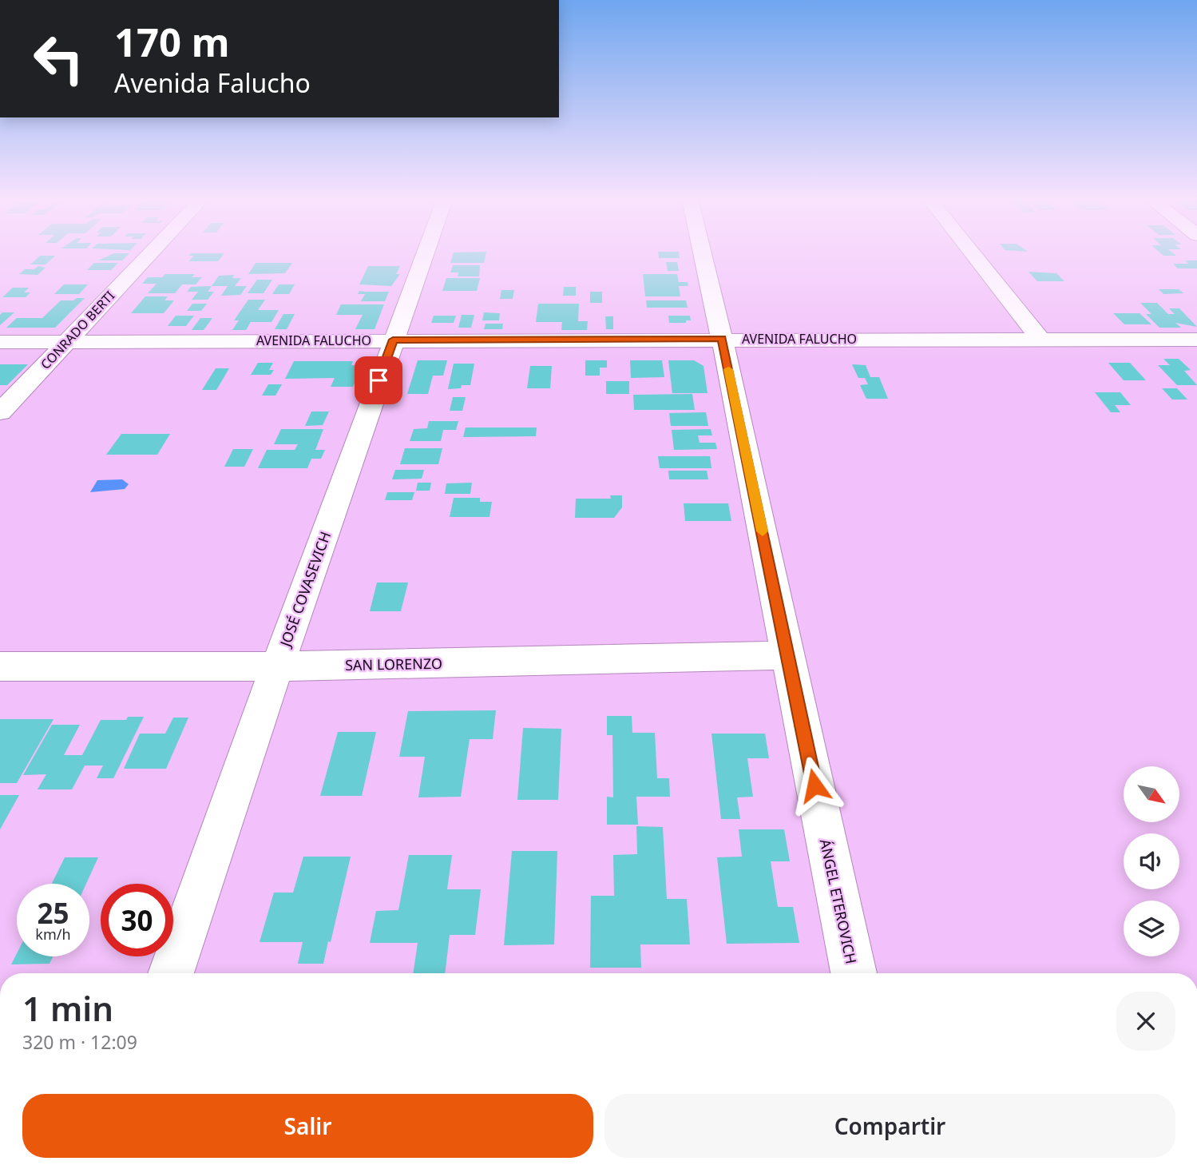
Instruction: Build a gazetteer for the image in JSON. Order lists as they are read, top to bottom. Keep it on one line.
{"streets":{"street":["CONRADO BERTI","AVENIDA FALUCHO","JOSÉ COVASEVICH","SAN LORENZO","ÁNGEL ETEROVICH"]},"crossings":[["CONRADO BERTI","AVENIDA FALUCHO"],["AVENIDA FALUCHO","JOSÉ COVASEVICH"],["AVENIDA FALUCHO","ÁNGEL ETEROVICH"],["JOSÉ COVASEVICH","SAN LORENZO"],["SAN LORENZO","ÁNGEL ETEROVICH"]],"north":"bottom right","page":{"turn":["170 m","Avenida Falucho"],"speed":"25 km/h","limit":"30","heading":["1 min","320 m · 12:09"],"buttons":["Salir","Compartir"]}}
